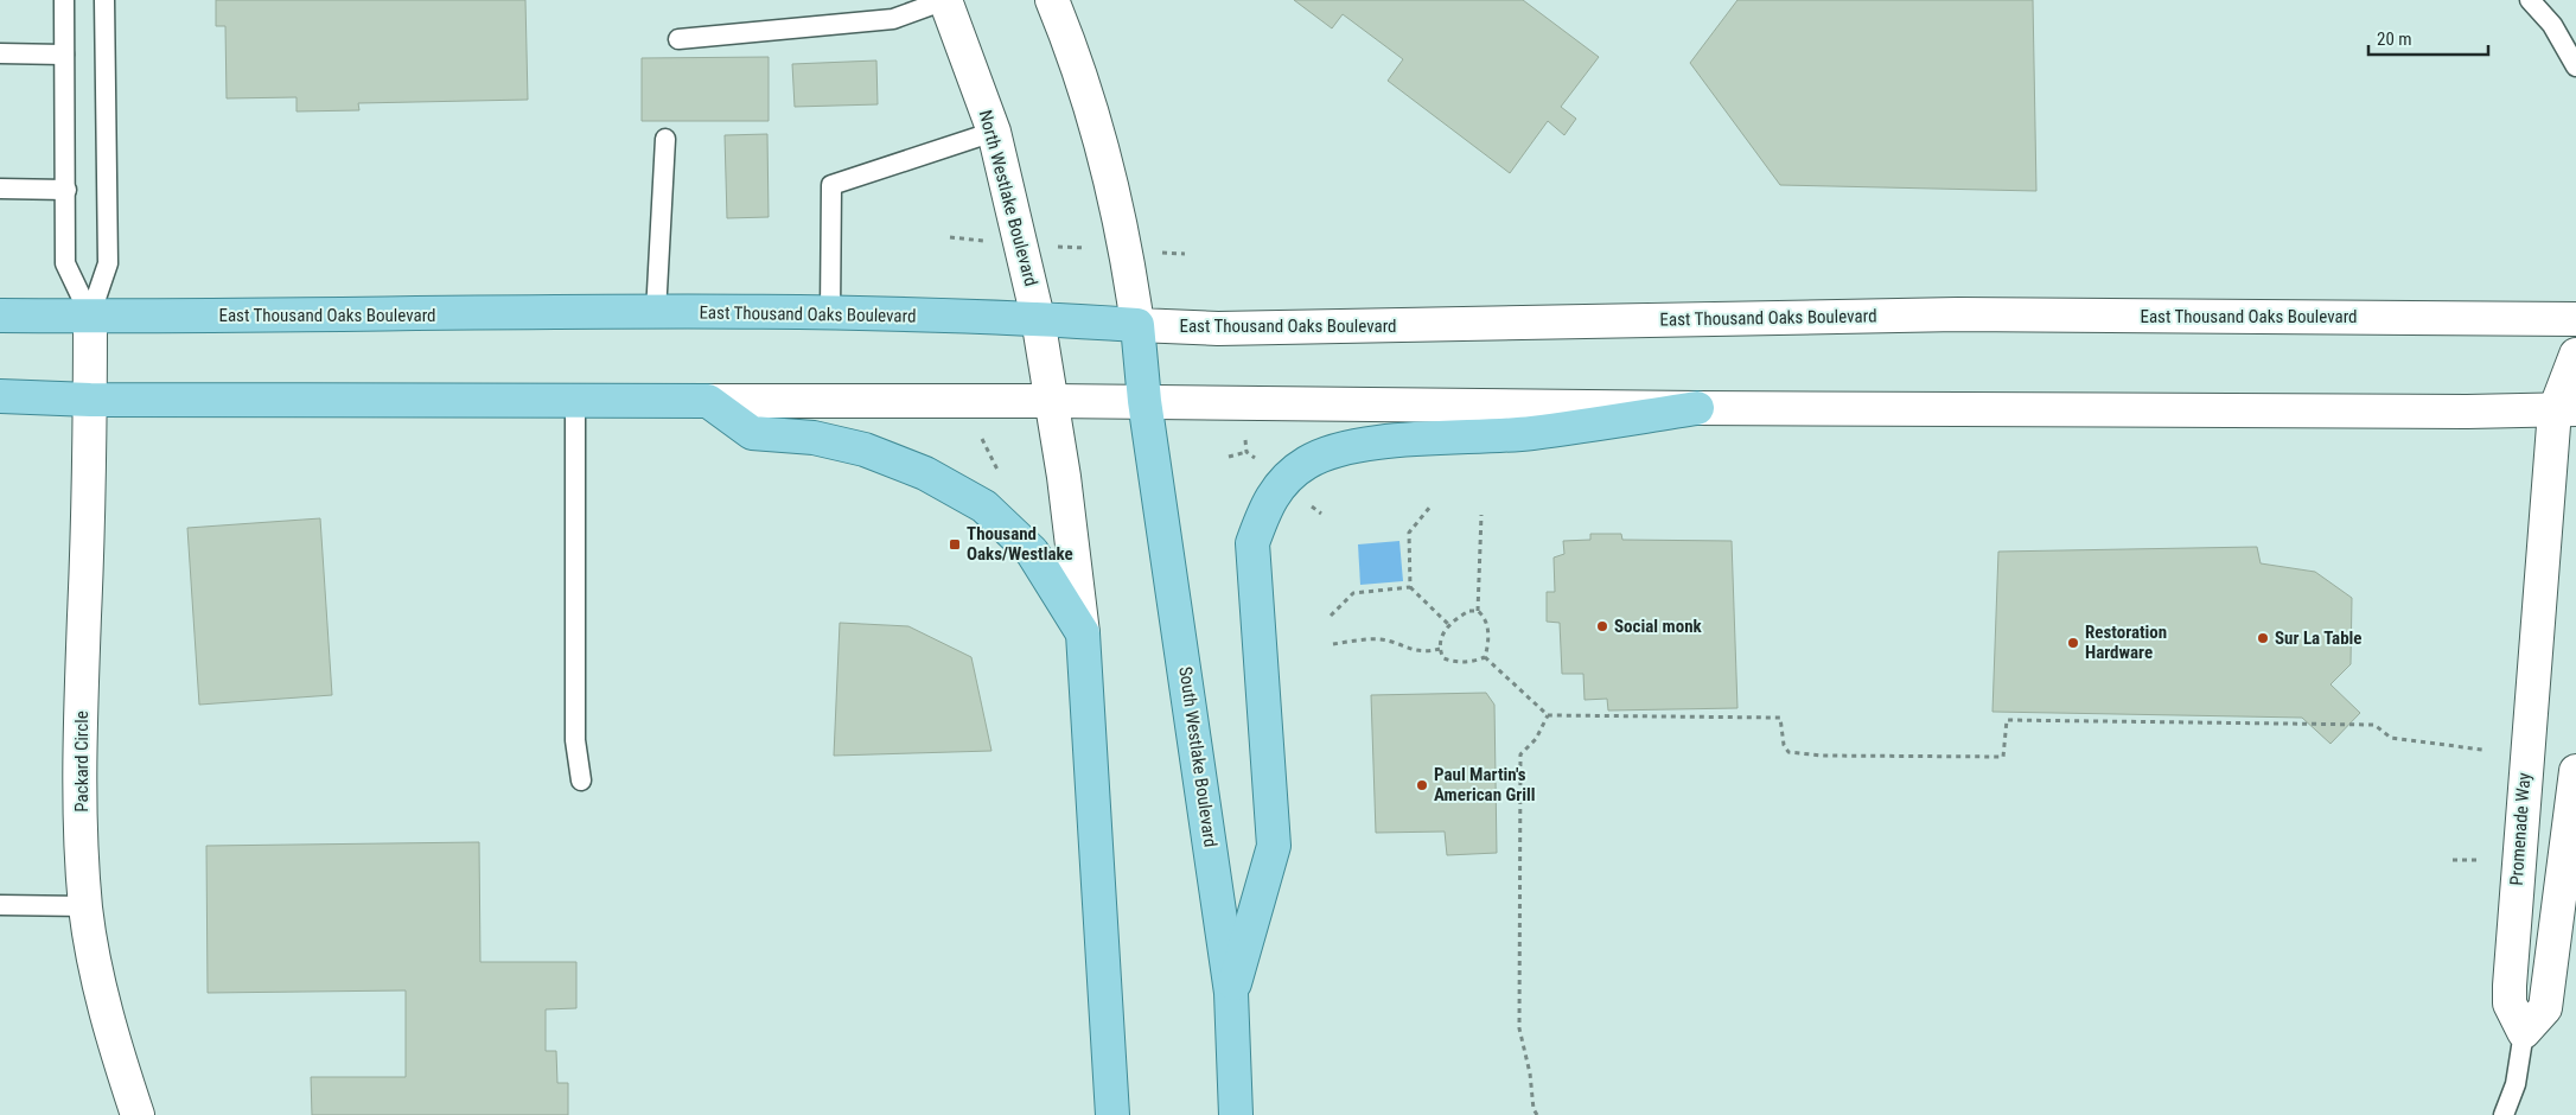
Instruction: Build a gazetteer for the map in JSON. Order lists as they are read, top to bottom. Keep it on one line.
{"streets":{"main road":["North Westlake Boulevard","East Thousand Oaks Boulevard","South Westlake Boulevard","Packard Circle","Promenade Way"]},"crossings":[["North Westlake Boulevard","East Thousand Oaks Boulevard"],["East Thousand Oaks Boulevard","Packard Circle"]],"places":{"transit":["Thousand Oaks/Westlake"],"other":["Social monk","Sur La Table","Restoration Hardware","Paul Martin's American Grill"]},"scale_bar":"20 m"}
